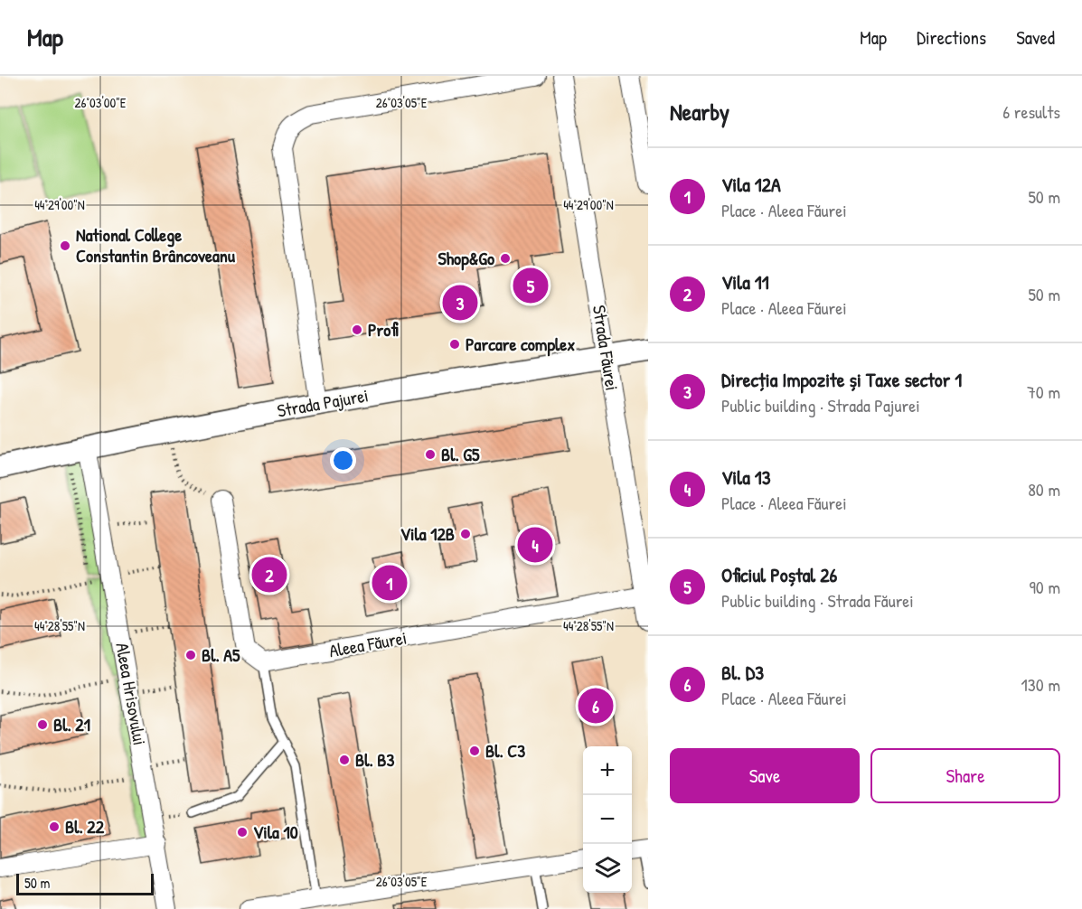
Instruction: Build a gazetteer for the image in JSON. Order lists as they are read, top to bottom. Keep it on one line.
{"streets":{"street":["Strada Făurei","Strada Pajurei","Aleea Făurei","Aleea Hrisovului"]},"crossings":[["Strada Făurei","Strada Pajurei"],["Strada Făurei","Aleea Făurei"],["Strada Pajurei","Aleea Hrisovului"]],"places":["National College Constantin Brâncoveanu","Shop&Go","Profi","Parcare complex","Bl. G5","Vila 12B","Bl. A5","Bl. 21","Bl. C3","Bl. B3","Bl. 22","Vila 10"],"scale_bar":"50 m","page":{"header":"Map","nav":["Map","Directions","Saved"],"heading":["Nearby","6 results"],"list":[{"mark":"1","name":"Vila 12A","note":"Place · Aleea Făurei","value":"50 m"},{"mark":"2","name":"Vila 11","note":"Place · Aleea Făurei","value":"50 m"},{"mark":"3","name":"Direcția Impozite și Taxe sector 1","note":"Public building · Strada Pajurei","value":"70 m"},{"mark":"4","name":"Vila 13","note":"Place · Aleea Făurei","value":"80 m"},{"mark":"5","name":"Oficiul Poștal 26","note":"Public building · Strada Făurei","value":"90 m"},{"mark":"6","name":"Bl. D3","note":"Place · Aleea Făurei","value":"130 m"}],"pins":["5","3","4","2","1","6"],"buttons":["Save","Share"],"map_buttons":["+","−"],"scale":"50 m"},"coordinates":["26°03'00\"E","26°03'05\"E","44°29'00\"N","44°28'55\"N"]}
